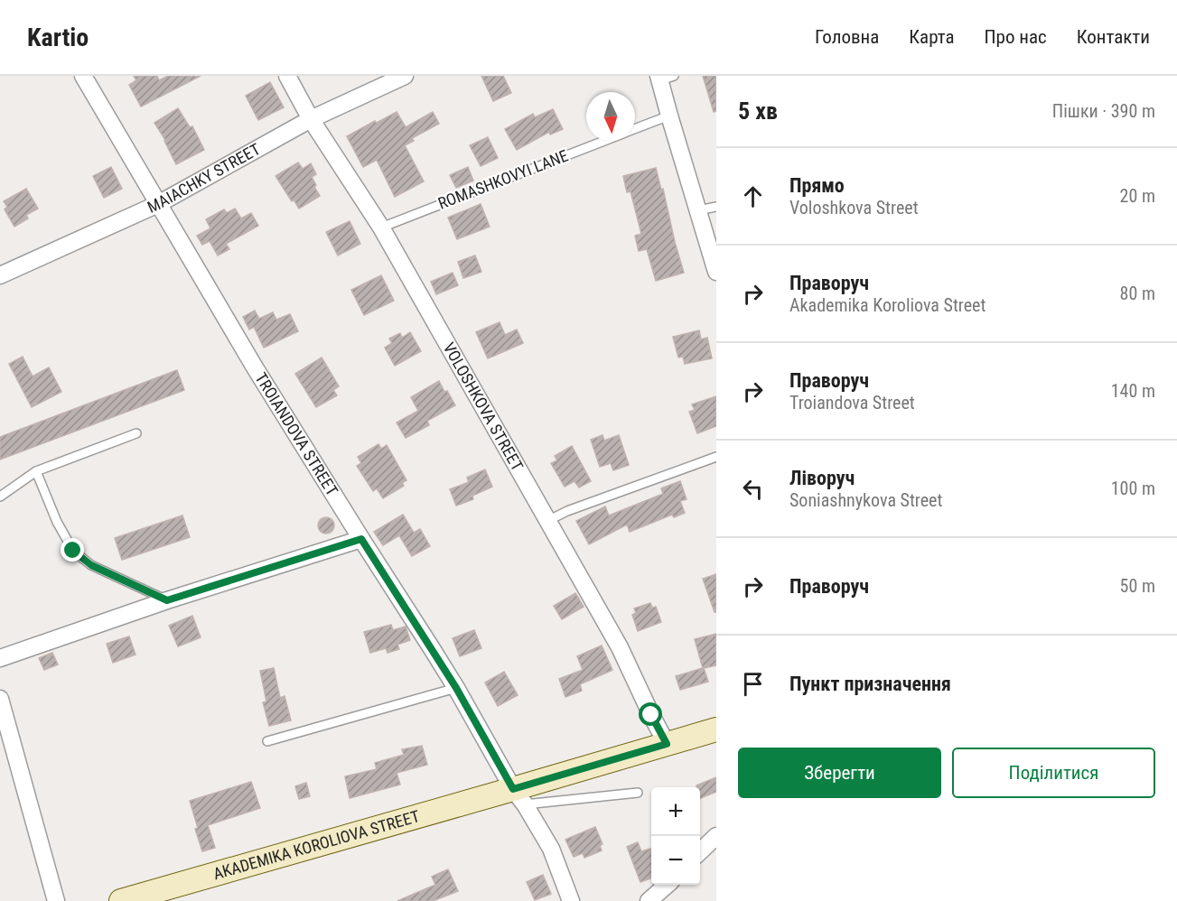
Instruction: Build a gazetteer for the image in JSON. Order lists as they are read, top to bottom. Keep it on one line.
{"streets":{"main road":["AKADEMIKA KOROLIOVA STREET"],"street":["MAIACHKY STREET","VOLOSHKOVA STREET","TROIANDOVA STREET"],"lane":["ROMASHKOVYI LANE"]},"crossings":[["MAIACHKY STREET","VOLOSHKOVA STREET"],["MAIACHKY STREET","TROIANDOVA STREET"],["ROMASHKOVYI LANE","VOLOSHKOVA STREET"],["VOLOSHKOVA STREET","AKADEMIKA KOROLIOVA STREET"],["TROIANDOVA STREET","AKADEMIKA KOROLIOVA STREET"]],"north":"bottom","page":{"header":"Kartio","nav":["Головна","Карта","Про нас","Контакти"],"heading":["5 хв","Пішки · 390 m"],"list":[["Прямо","Voloshkova Street","20 m"],["Праворуч","Akademika Koroliova Street","80 m"],["Праворуч","Troiandova Street","140 m"],["Ліворуч","Soniashnykova Street","100 m"],["Праворуч","50 m"],"Пункт призначення"],"buttons":["Зберегти","Поділитися"],"map_buttons":["+","−"]}}
